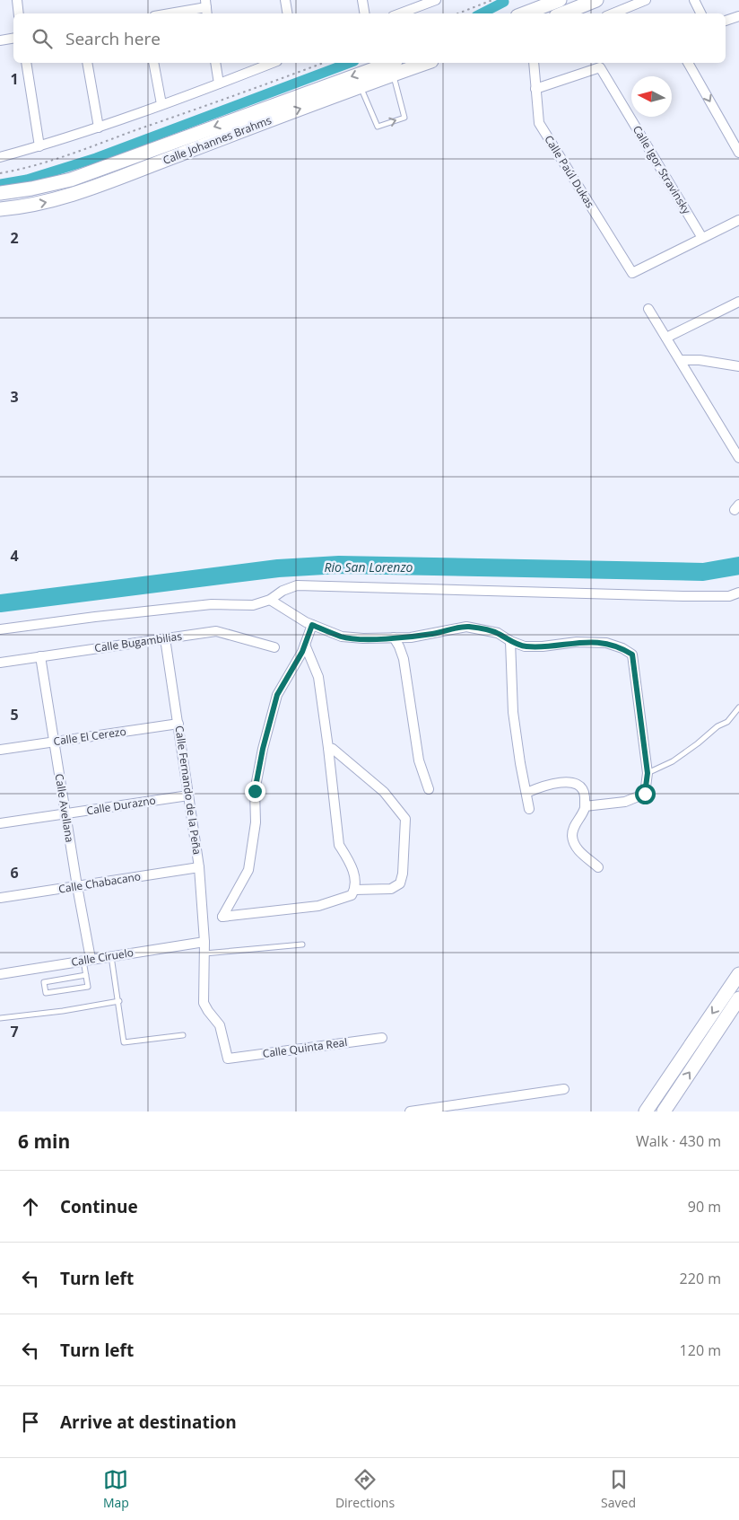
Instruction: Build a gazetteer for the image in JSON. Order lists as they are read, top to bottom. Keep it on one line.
{"streets":{"main road":["Calle Johannes Brahms"],"street":["Calle Igor Stravinsky","Calle Paúl Dukas","Calle Bugambilias","Calle El Cerezo","Calle Fernando de la Peña","Calle Durazno","Calle Avellana","Calle Chabacano","Calle Ciruelo","Calle Quinta Real"]},"crossings":[["Calle Igor Stravinsky","Calle Paúl Dukas"],["Calle Bugambilias","Calle Fernando de la Peña"],["Calle Bugambilias","Calle Avellana"],["Calle El Cerezo","Calle Fernando de la Peña"],["Calle El Cerezo","Calle Avellana"],["Calle Fernando de la Peña","Calle Durazno"],["Calle Fernando de la Peña","Calle Chabacano"],["Calle Fernando de la Peña","Calle Ciruelo"],["Calle Fernando de la Peña","Calle Quinta Real"],["Calle Durazno","Calle Avellana"],["Calle Avellana","Calle Chabacano"],["Calle Avellana","Calle Ciruelo"]],"water":["Rio San Lorenzo"],"north":"left","page":{"search":"Search here","heading":["6 min","Walk · 430 m"],"list":[["Continue","90 m"],["Turn left","220 m"],["Turn left","120 m"],"Arrive at destination"],"nav":["Map","Directions","Saved"]},"grid":{"rows":["1","2","3","4","5","6","7"]}}
